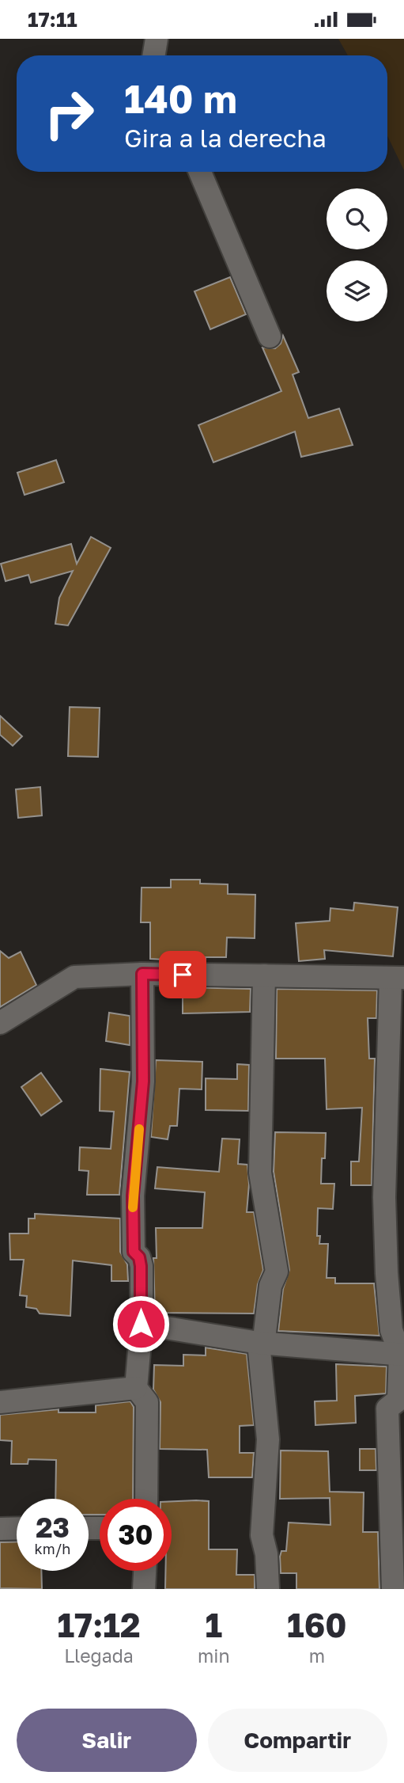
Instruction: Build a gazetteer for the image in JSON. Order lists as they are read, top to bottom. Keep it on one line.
{"page":{"status":"17:11","turn":["140 m","Gira a la derecha"],"speed":"23 km/h","limit":"30","eta":["17:12","Llegada","1","min","160","m"],"buttons":["Salir","Compartir"]}}
